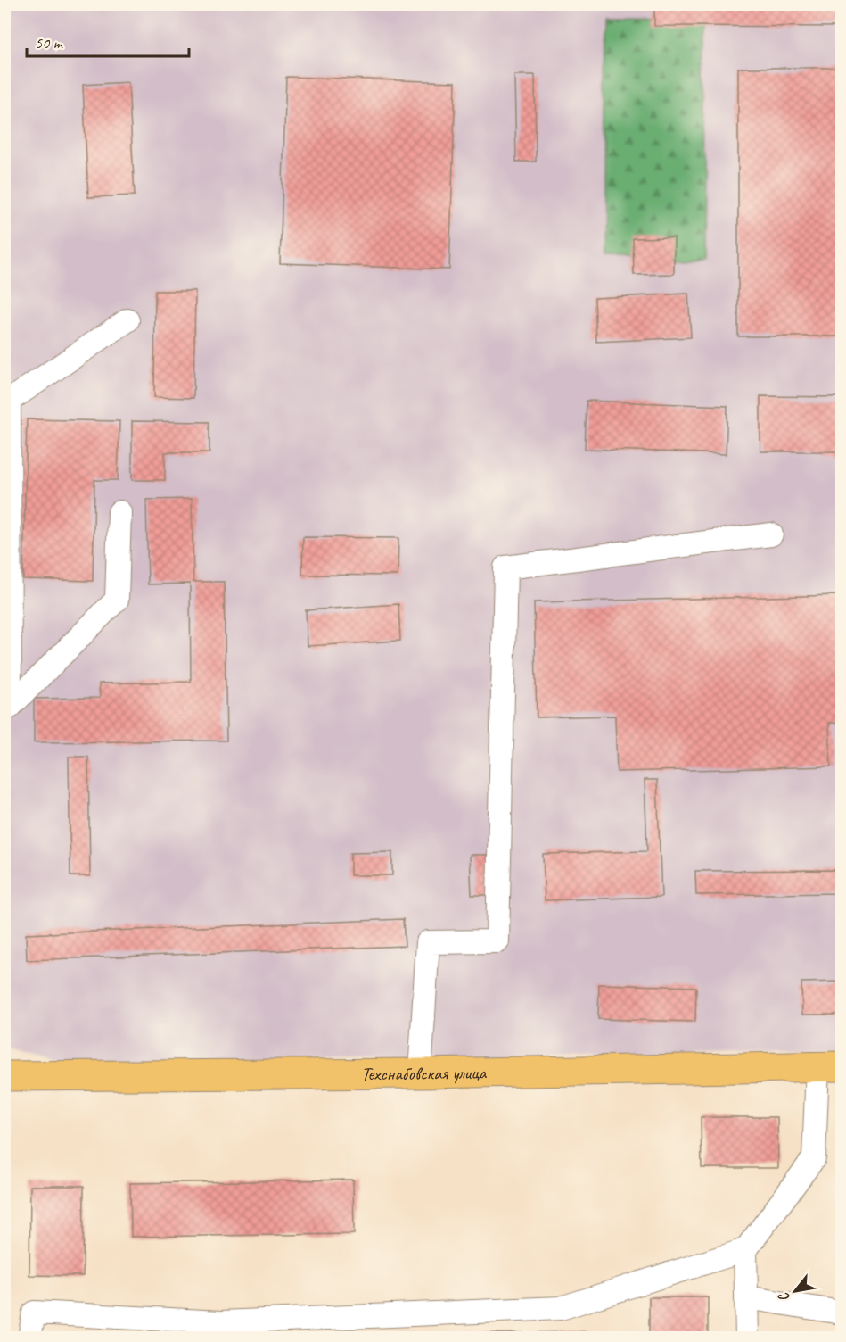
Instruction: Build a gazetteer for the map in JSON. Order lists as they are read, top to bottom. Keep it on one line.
{"streets":{"main road":["Техснабовская улица"]},"scale_bar":"50 m","north":"bottom left"}
